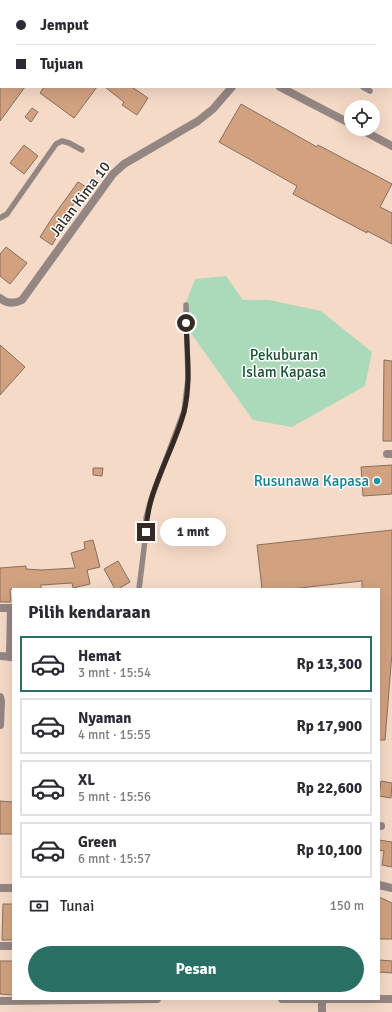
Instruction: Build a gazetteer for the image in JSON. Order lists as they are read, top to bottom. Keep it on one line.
{"streets":{"street":["Jalan Kima 10"]},"parks":["Pekuburan Islam Kapasa"],"places":["Rusunawa Kapasa"],"page":{"banner":["Jemput","Tujuan"],"bubble":"1 mnt","heading":"Pilih kendaraan","list":[{"name":"Hemat","note":"3 mnt · 15:54","value":"Rp 13,300"},{"name":"Nyaman","note":"4 mnt · 15:55","value":"Rp 17,900"},{"name":"XL","note":"5 mnt · 15:56","value":"Rp 22,600"},{"name":"Green","note":"6 mnt · 15:57","value":"Rp 10,100"}],"pay":["Tunai","150 m"],"buttons":"Pesan"}}
